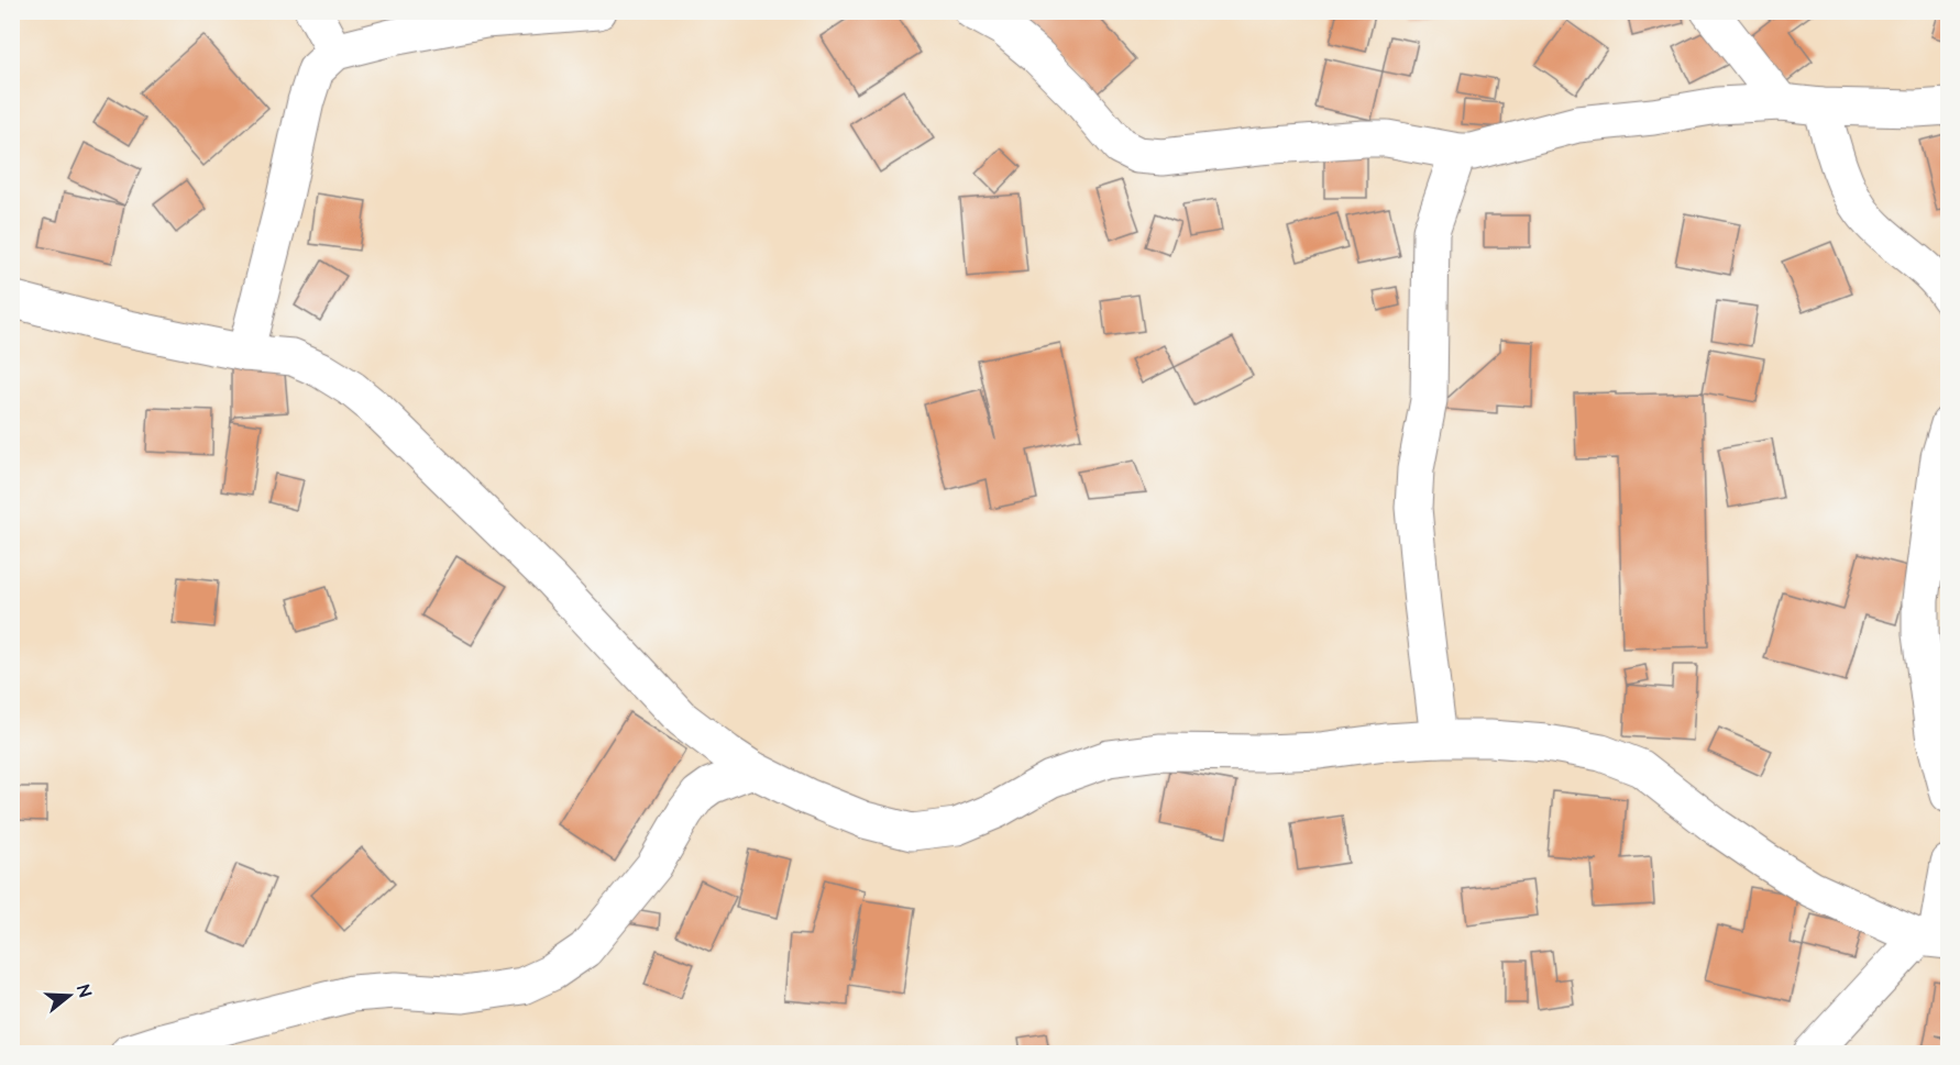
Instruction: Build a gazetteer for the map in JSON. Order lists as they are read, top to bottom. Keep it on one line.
{"north":"right"}
